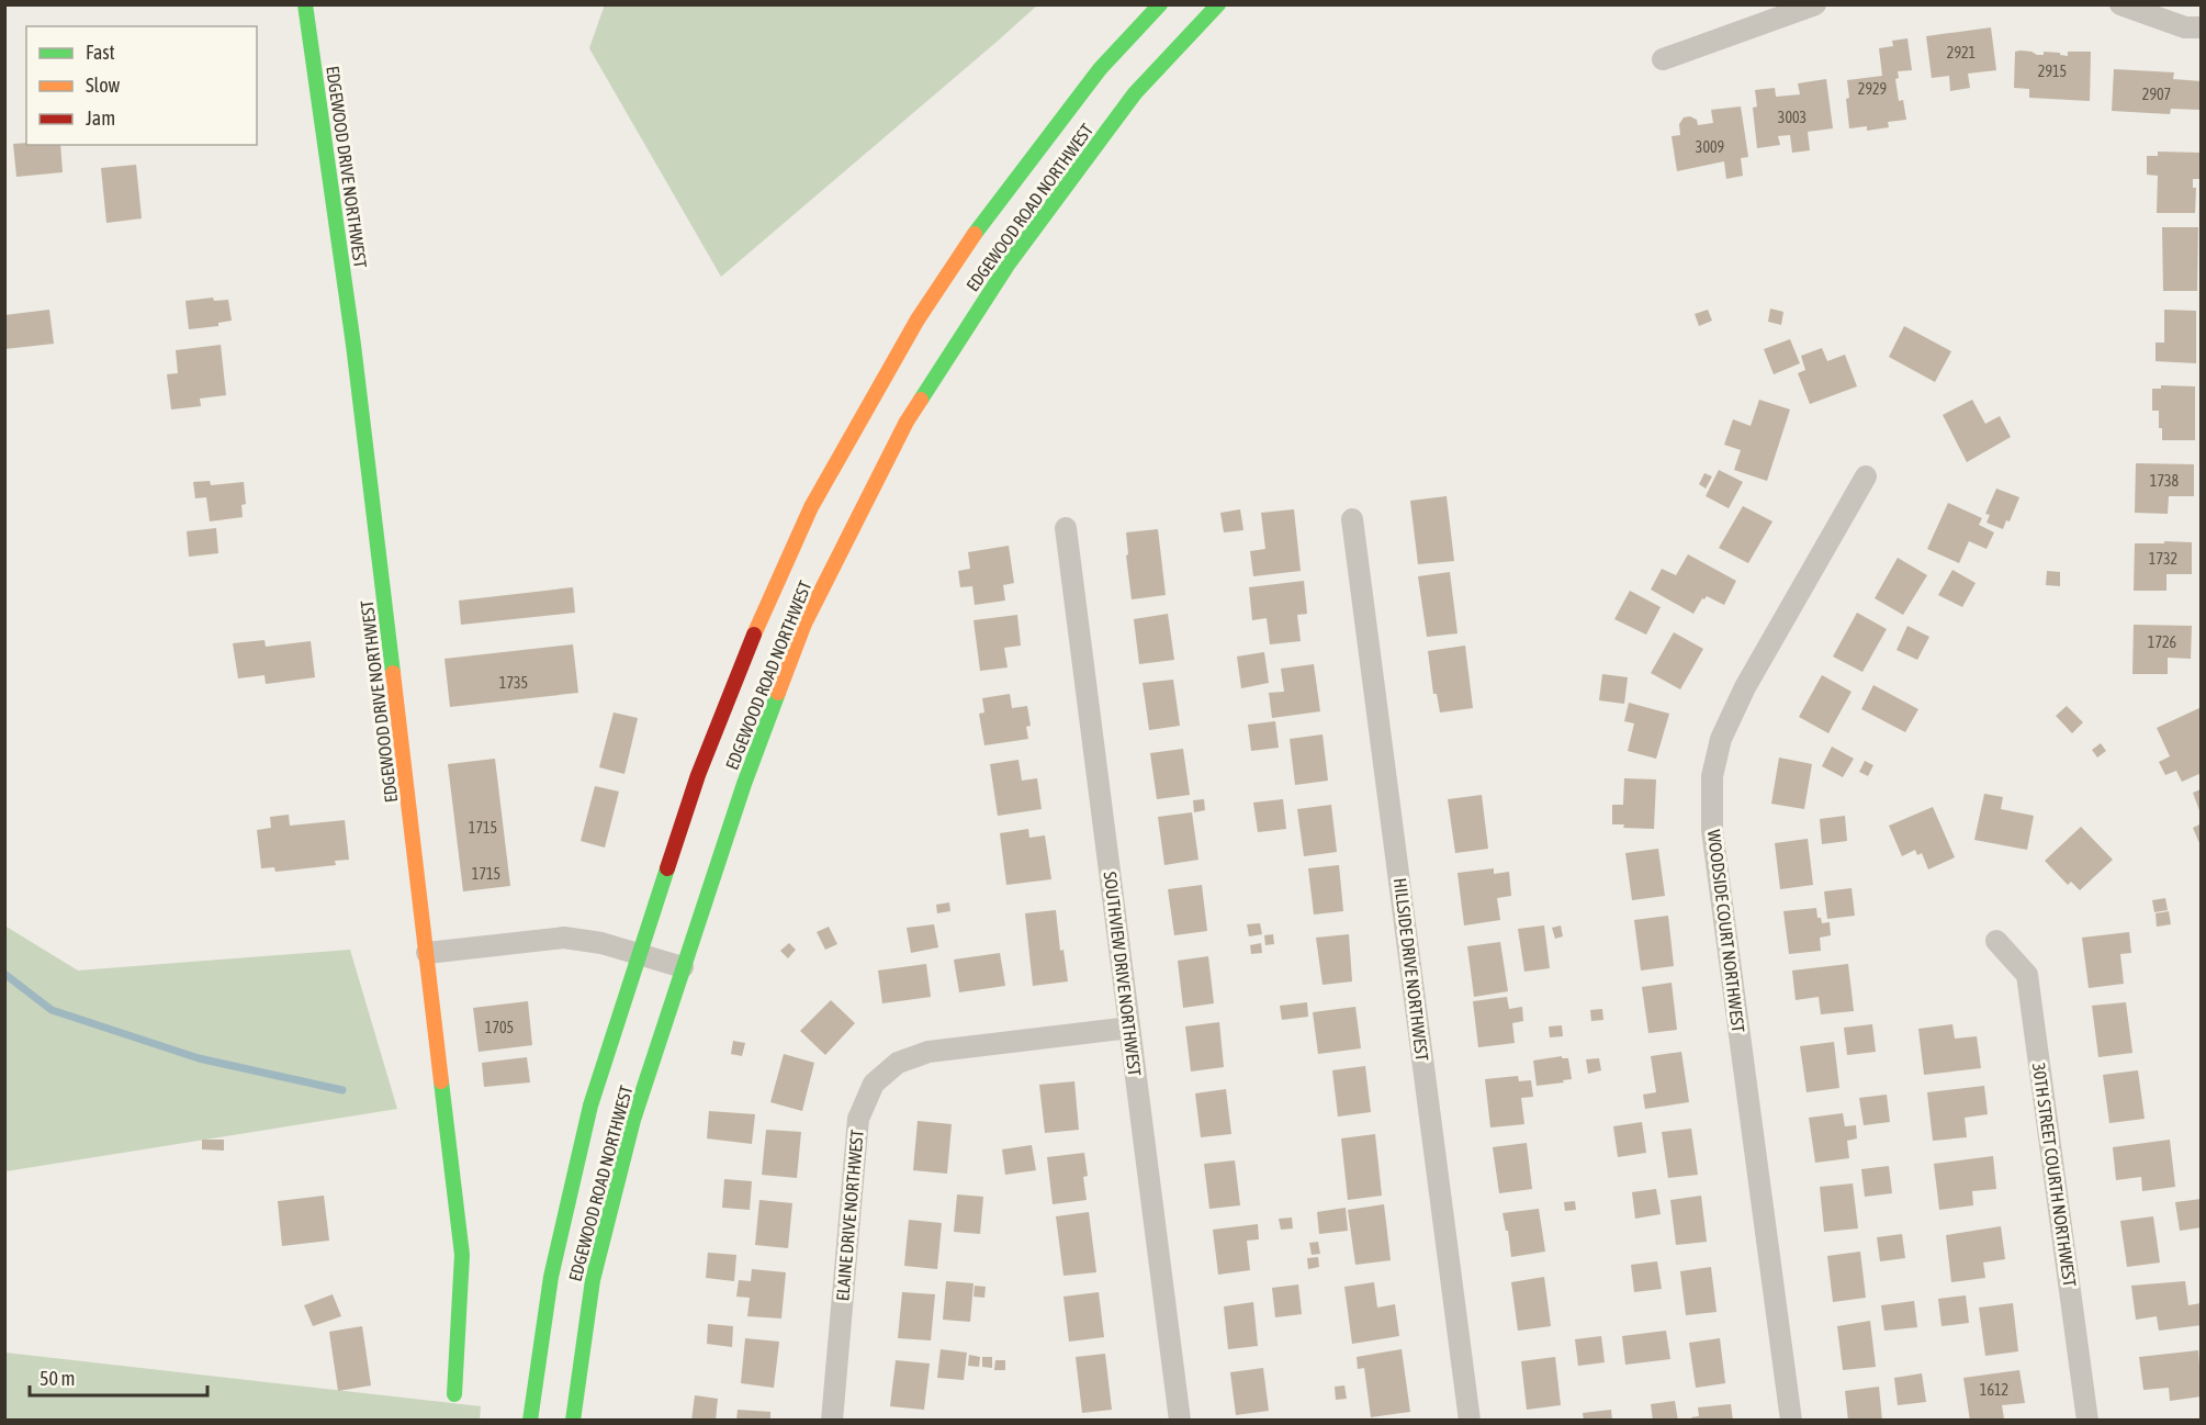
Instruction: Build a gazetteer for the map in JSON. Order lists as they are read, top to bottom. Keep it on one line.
{"streets":{"main road":["EDGEWOOD DRIVE NORTHWEST","EDGEWOOD ROAD NORTHWEST"],"street":["WOODSIDE COURT NORTHWEST","HILLSIDE DRIVE NORTHWEST","SOUTHVIEW DRIVE NORTHWEST","30TH STREET COURTH NORTHWEST","ELAINE DRIVE NORTHWEST"]},"crossings":[["SOUTHVIEW DRIVE NORTHWEST","ELAINE DRIVE NORTHWEST"]],"house_numbers":["2921","2915","2929","2907","3003","3009","1738","1732","1726","1735","1715","1715","1705","1612"],"legend":["Fast","Slow","Jam"],"scale_bar":"50 m"}
